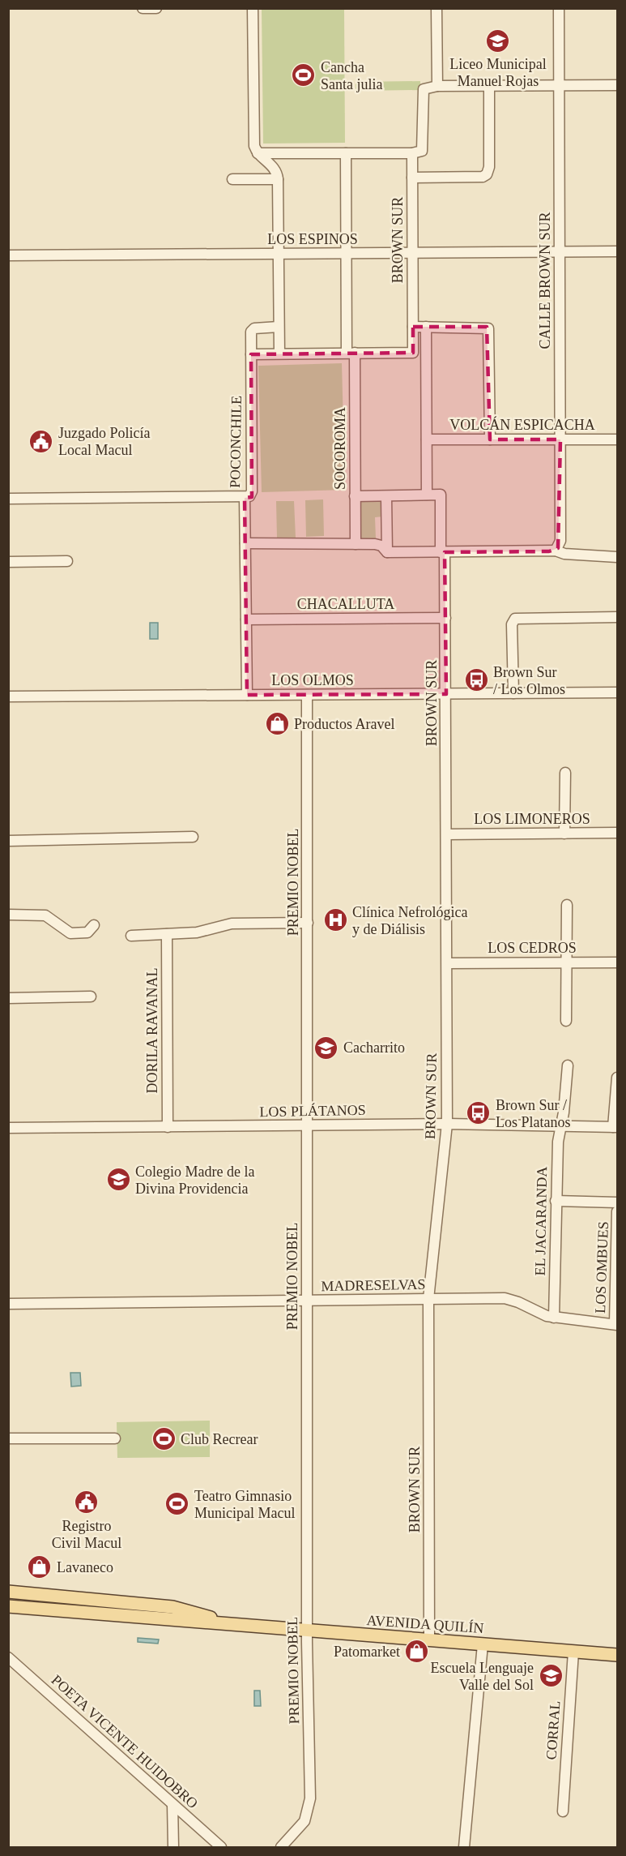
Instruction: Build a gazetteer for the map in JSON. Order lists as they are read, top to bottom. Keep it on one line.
{"streets":{"main road":["AVENIDA QUILÍN"],"street":["LOS ESPINOS","BROWN SUR","CALLE BROWN SUR","VOLCÁN ESPICACHA","POCONCHILE","SOCOROMA","CHACALLUTA","LOS OLMOS","LOS LIMONEROS","PREMIO NOBEL","LOS CEDROS","DORILA RAVANAL","LOS PLÁTANOS","EL JACARANDA","LOS OMBUES","MADRESELVAS","CORRAL","POETA VICENTE HUIDOBRO"]},"crossings":[["LOS ESPINOS","BROWN SUR"],["LOS ESPINOS","CALLE BROWN SUR"],["LOS ESPINOS","SOCOROMA"],["BROWN SUR","POCONCHILE"],["BROWN SUR","SOCOROMA"],["BROWN SUR","CHACALLUTA"],["BROWN SUR","LOS OLMOS"],["BROWN SUR","LOS LIMONEROS"],["BROWN SUR","LOS CEDROS"],["BROWN SUR","LOS PLÁTANOS"],["BROWN SUR","MADRESELVAS"],["BROWN SUR","AVENIDA QUILÍN"],["CALLE BROWN SUR","VOLCÁN ESPICACHA"],["POCONCHILE","CHACALLUTA"],["POCONCHILE","LOS OLMOS"],["LOS OLMOS","PREMIO NOBEL"],["PREMIO NOBEL","LOS PLÁTANOS"],["PREMIO NOBEL","MADRESELVAS"],["PREMIO NOBEL","AVENIDA QUILÍN"],["DORILA RAVANAL","LOS PLÁTANOS"],["LOS PLÁTANOS","EL JACARANDA"],["EL JACARANDA","MADRESELVAS"],["LOS OMBUES","MADRESELVAS"],["AVENIDA QUILÍN","CORRAL"]],"places":{"school or university":["Liceo Municipal Manuel Rojas","Cacharrito","Colegio Madre de la Divina Providencia","Escuela Lenguaje Valle del Sol"],"sports":["Cancha Santa julia","Club Recrear","Teatro Gimnasio Municipal Macul"],"public building":["Juzgado Policía Local Macul","Registro Civil Macul"],"bus stop":["Brown Sur / Los Olmos","Brown Sur / Los Platanos"],"shop":["Productos Aravel","Lavaneco","Patomarket"],"hospital":["Clínica Nefrológica y de Diálisis"]}}
